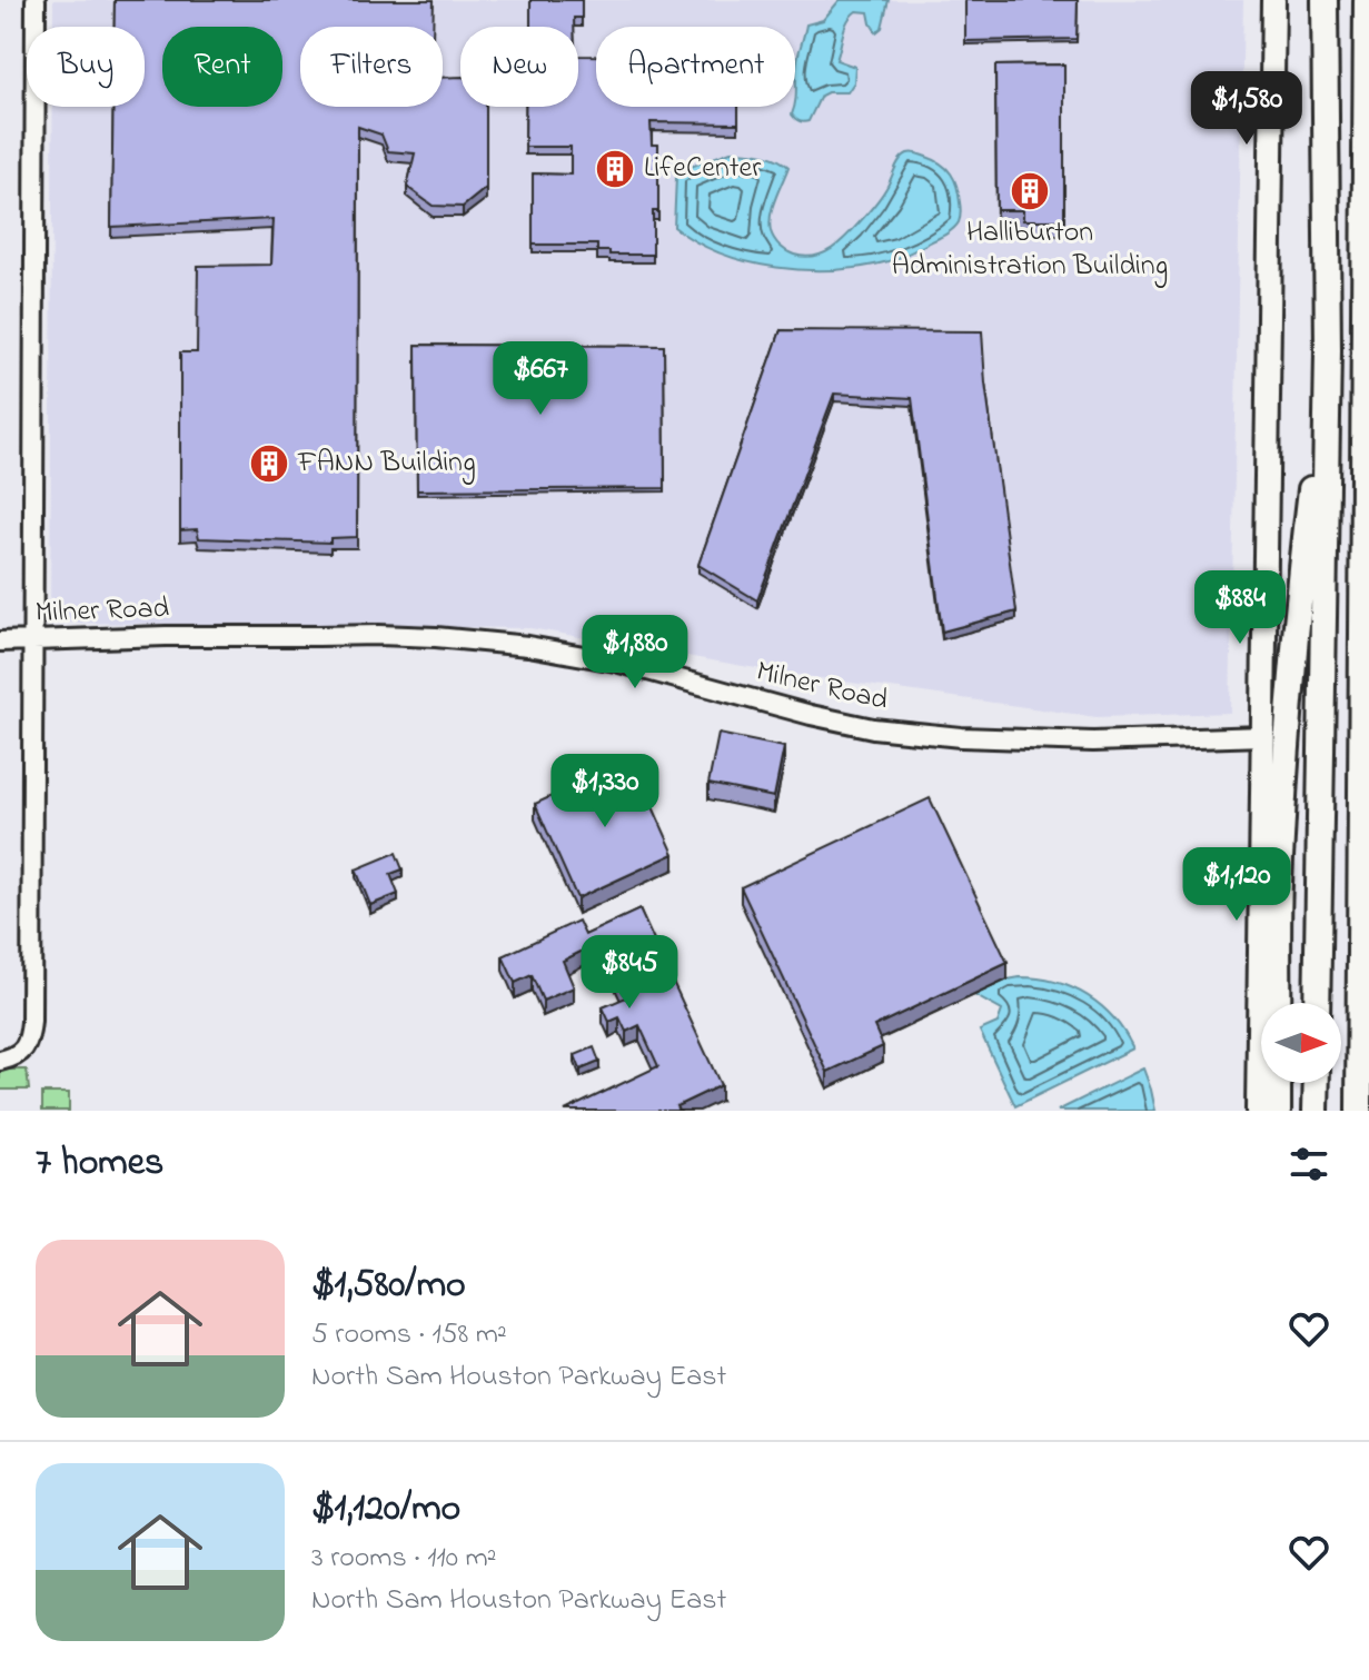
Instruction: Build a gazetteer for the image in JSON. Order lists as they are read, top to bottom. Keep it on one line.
{"streets":{"street":["Milner Road"]},"places":{"building":["LifeCenter","Halliburton Administration Building","FANN Building"]},"north":"right","page":{"chip":["Buy","Rent","Filters","New","Apartment"],"price":["$1,580","$667","$884","$1,880","$1,330","$1,120","$845"],"heading":"7 homes","list":[{"name":"$1,580/mo","note":"5 rooms · 158 m² · North Sam Houston Parkway East"},{"name":"$1,120/mo","note":"3 rooms · 110 m² · North Sam Houston Parkway East"}]}}
